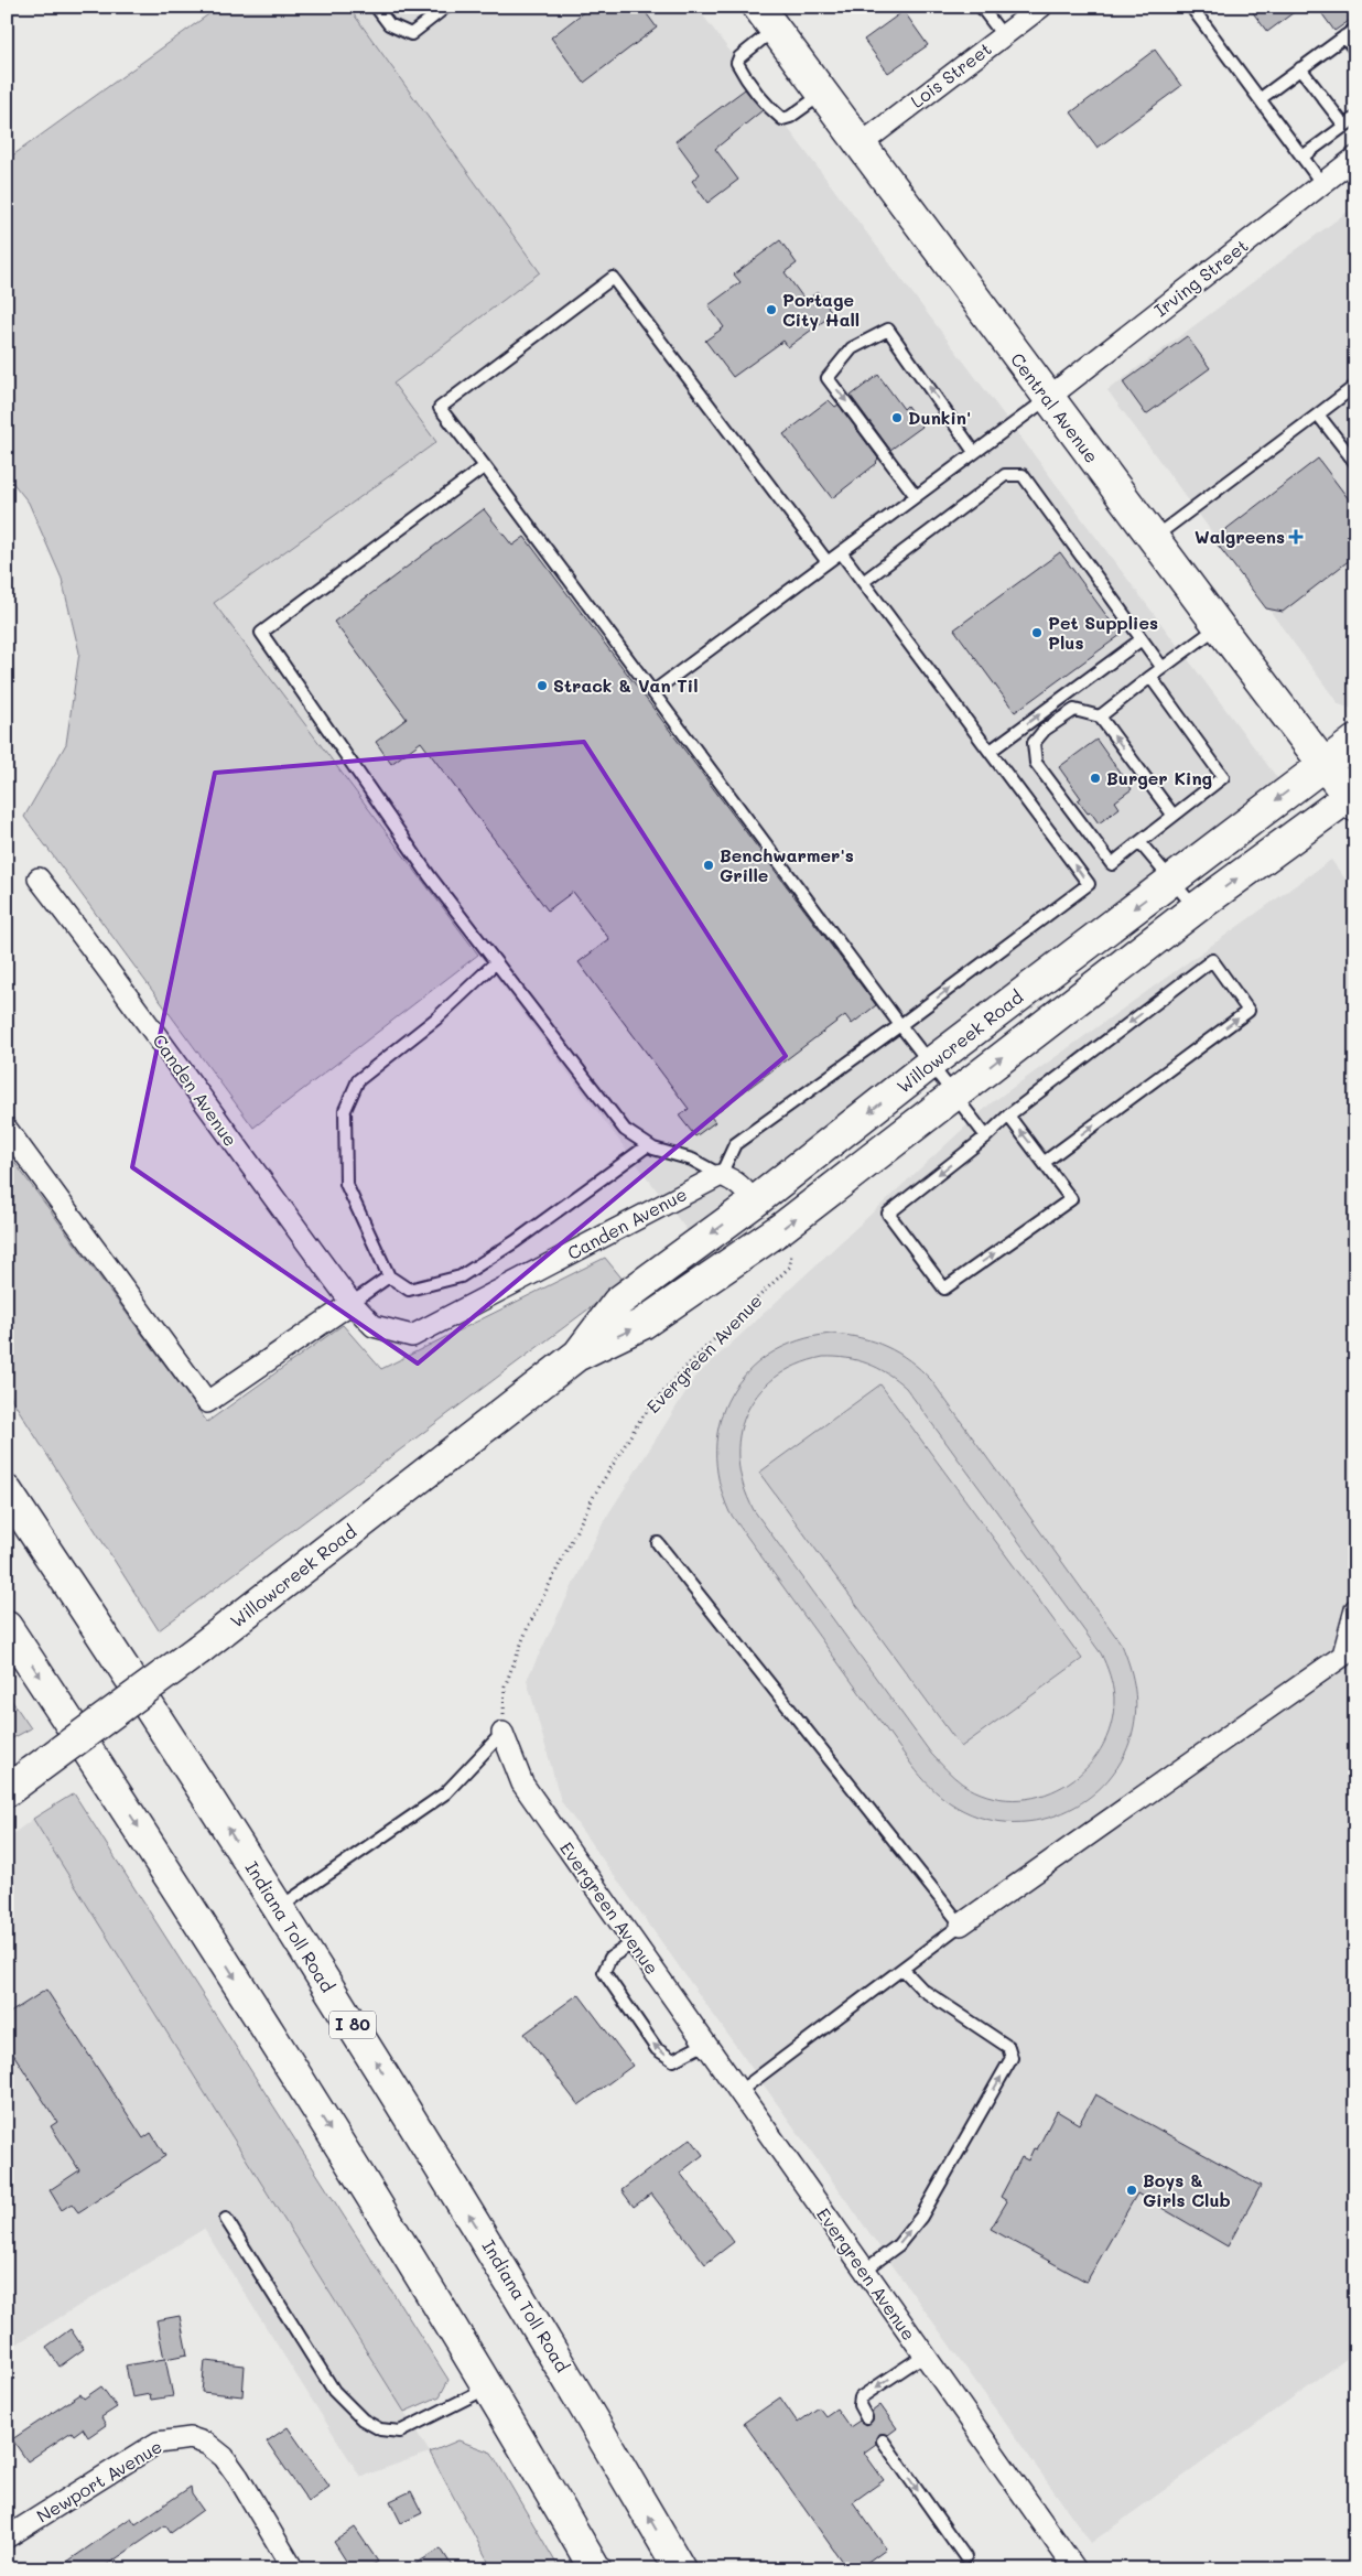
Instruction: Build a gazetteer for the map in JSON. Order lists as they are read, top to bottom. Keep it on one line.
{"streets":{"main road":["Central Avenue","Willowcreek Road","Indiana Toll Road","I 80"],"street":["Lois Street","Irving Street","Canden Avenue","Evergreen Avenue","Newport Avenue"]},"crossings":[["Lois Street","Central Avenue"],["Irving Street","Central Avenue"],["Central Avenue","Willowcreek Road"],["Willowcreek Road","Evergreen Avenue"]],"places":{"other":["Portage City Hall","Dunkin'","Pet Supplies Plus","Strack & Van Til","Burger King","Benchwarmer's Grille","Boys & Girls Club"],"health":["Walgreens"]}}
